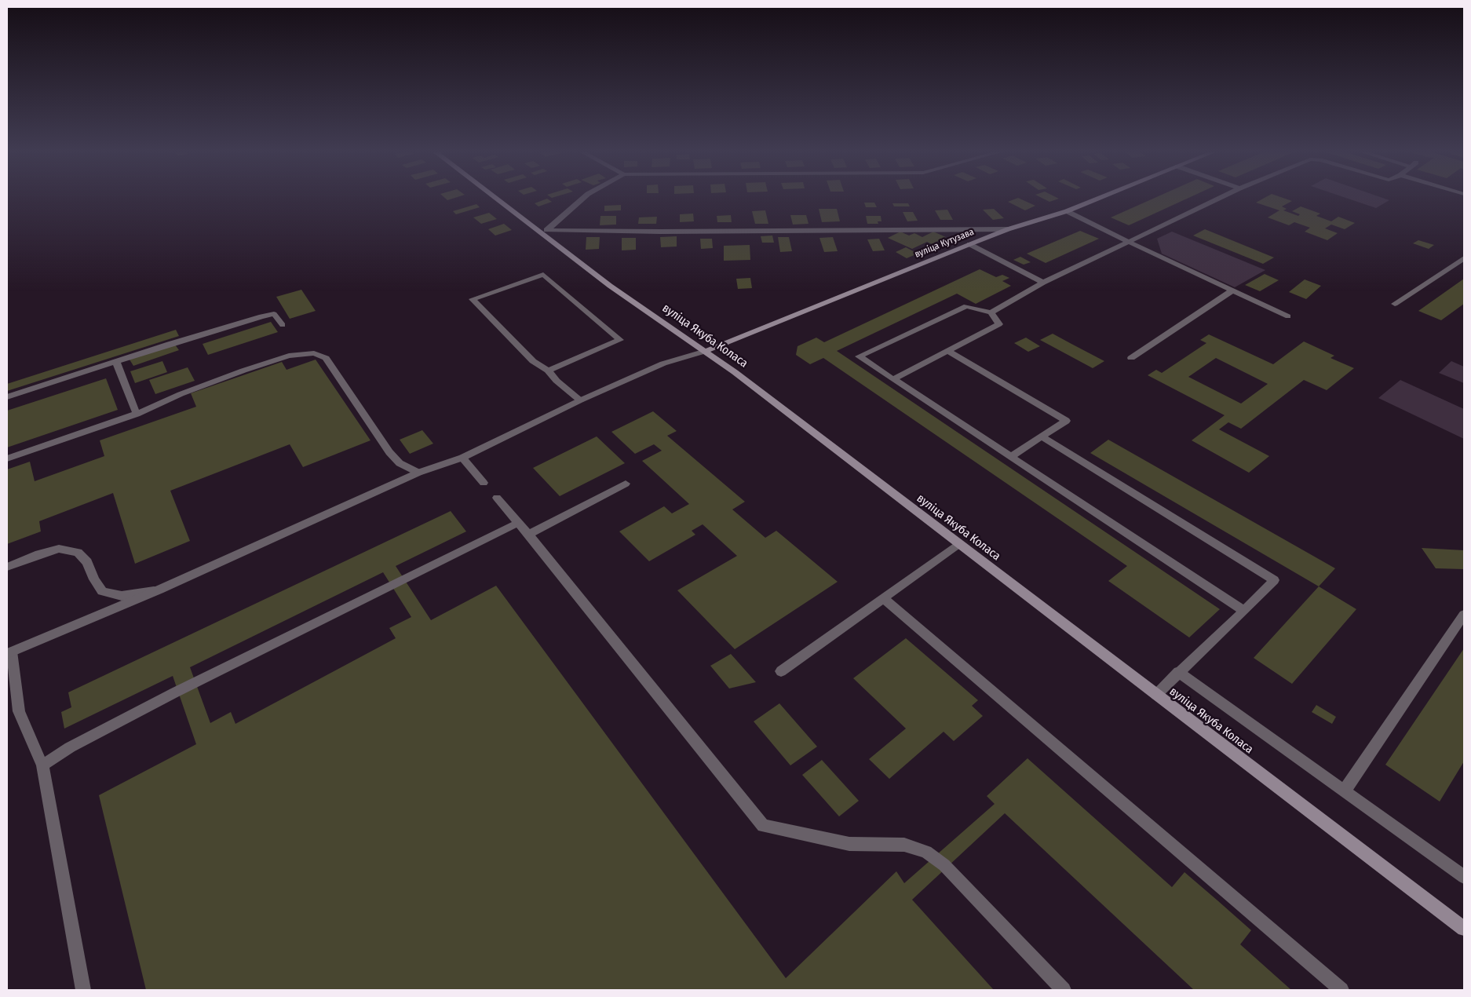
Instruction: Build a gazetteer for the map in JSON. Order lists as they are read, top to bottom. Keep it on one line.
{"streets":{"main road":["вуліца Кутузава","вуліца Якуба Коласа"]},"crossings":[["вуліца Кутузава","вуліца Якуба Коласа"]]}
